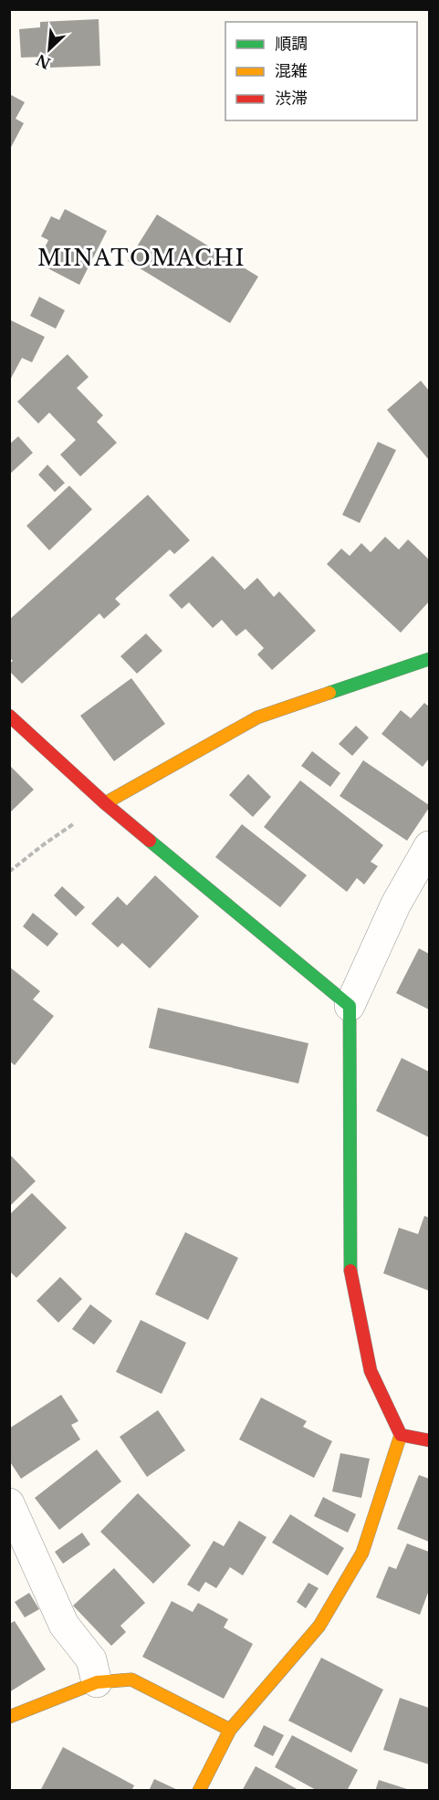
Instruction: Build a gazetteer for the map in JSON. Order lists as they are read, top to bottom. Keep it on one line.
{"districts":["MINATOMACHI"],"legend":["順調","混雑","渋滞"],"north":"bottom left"}
